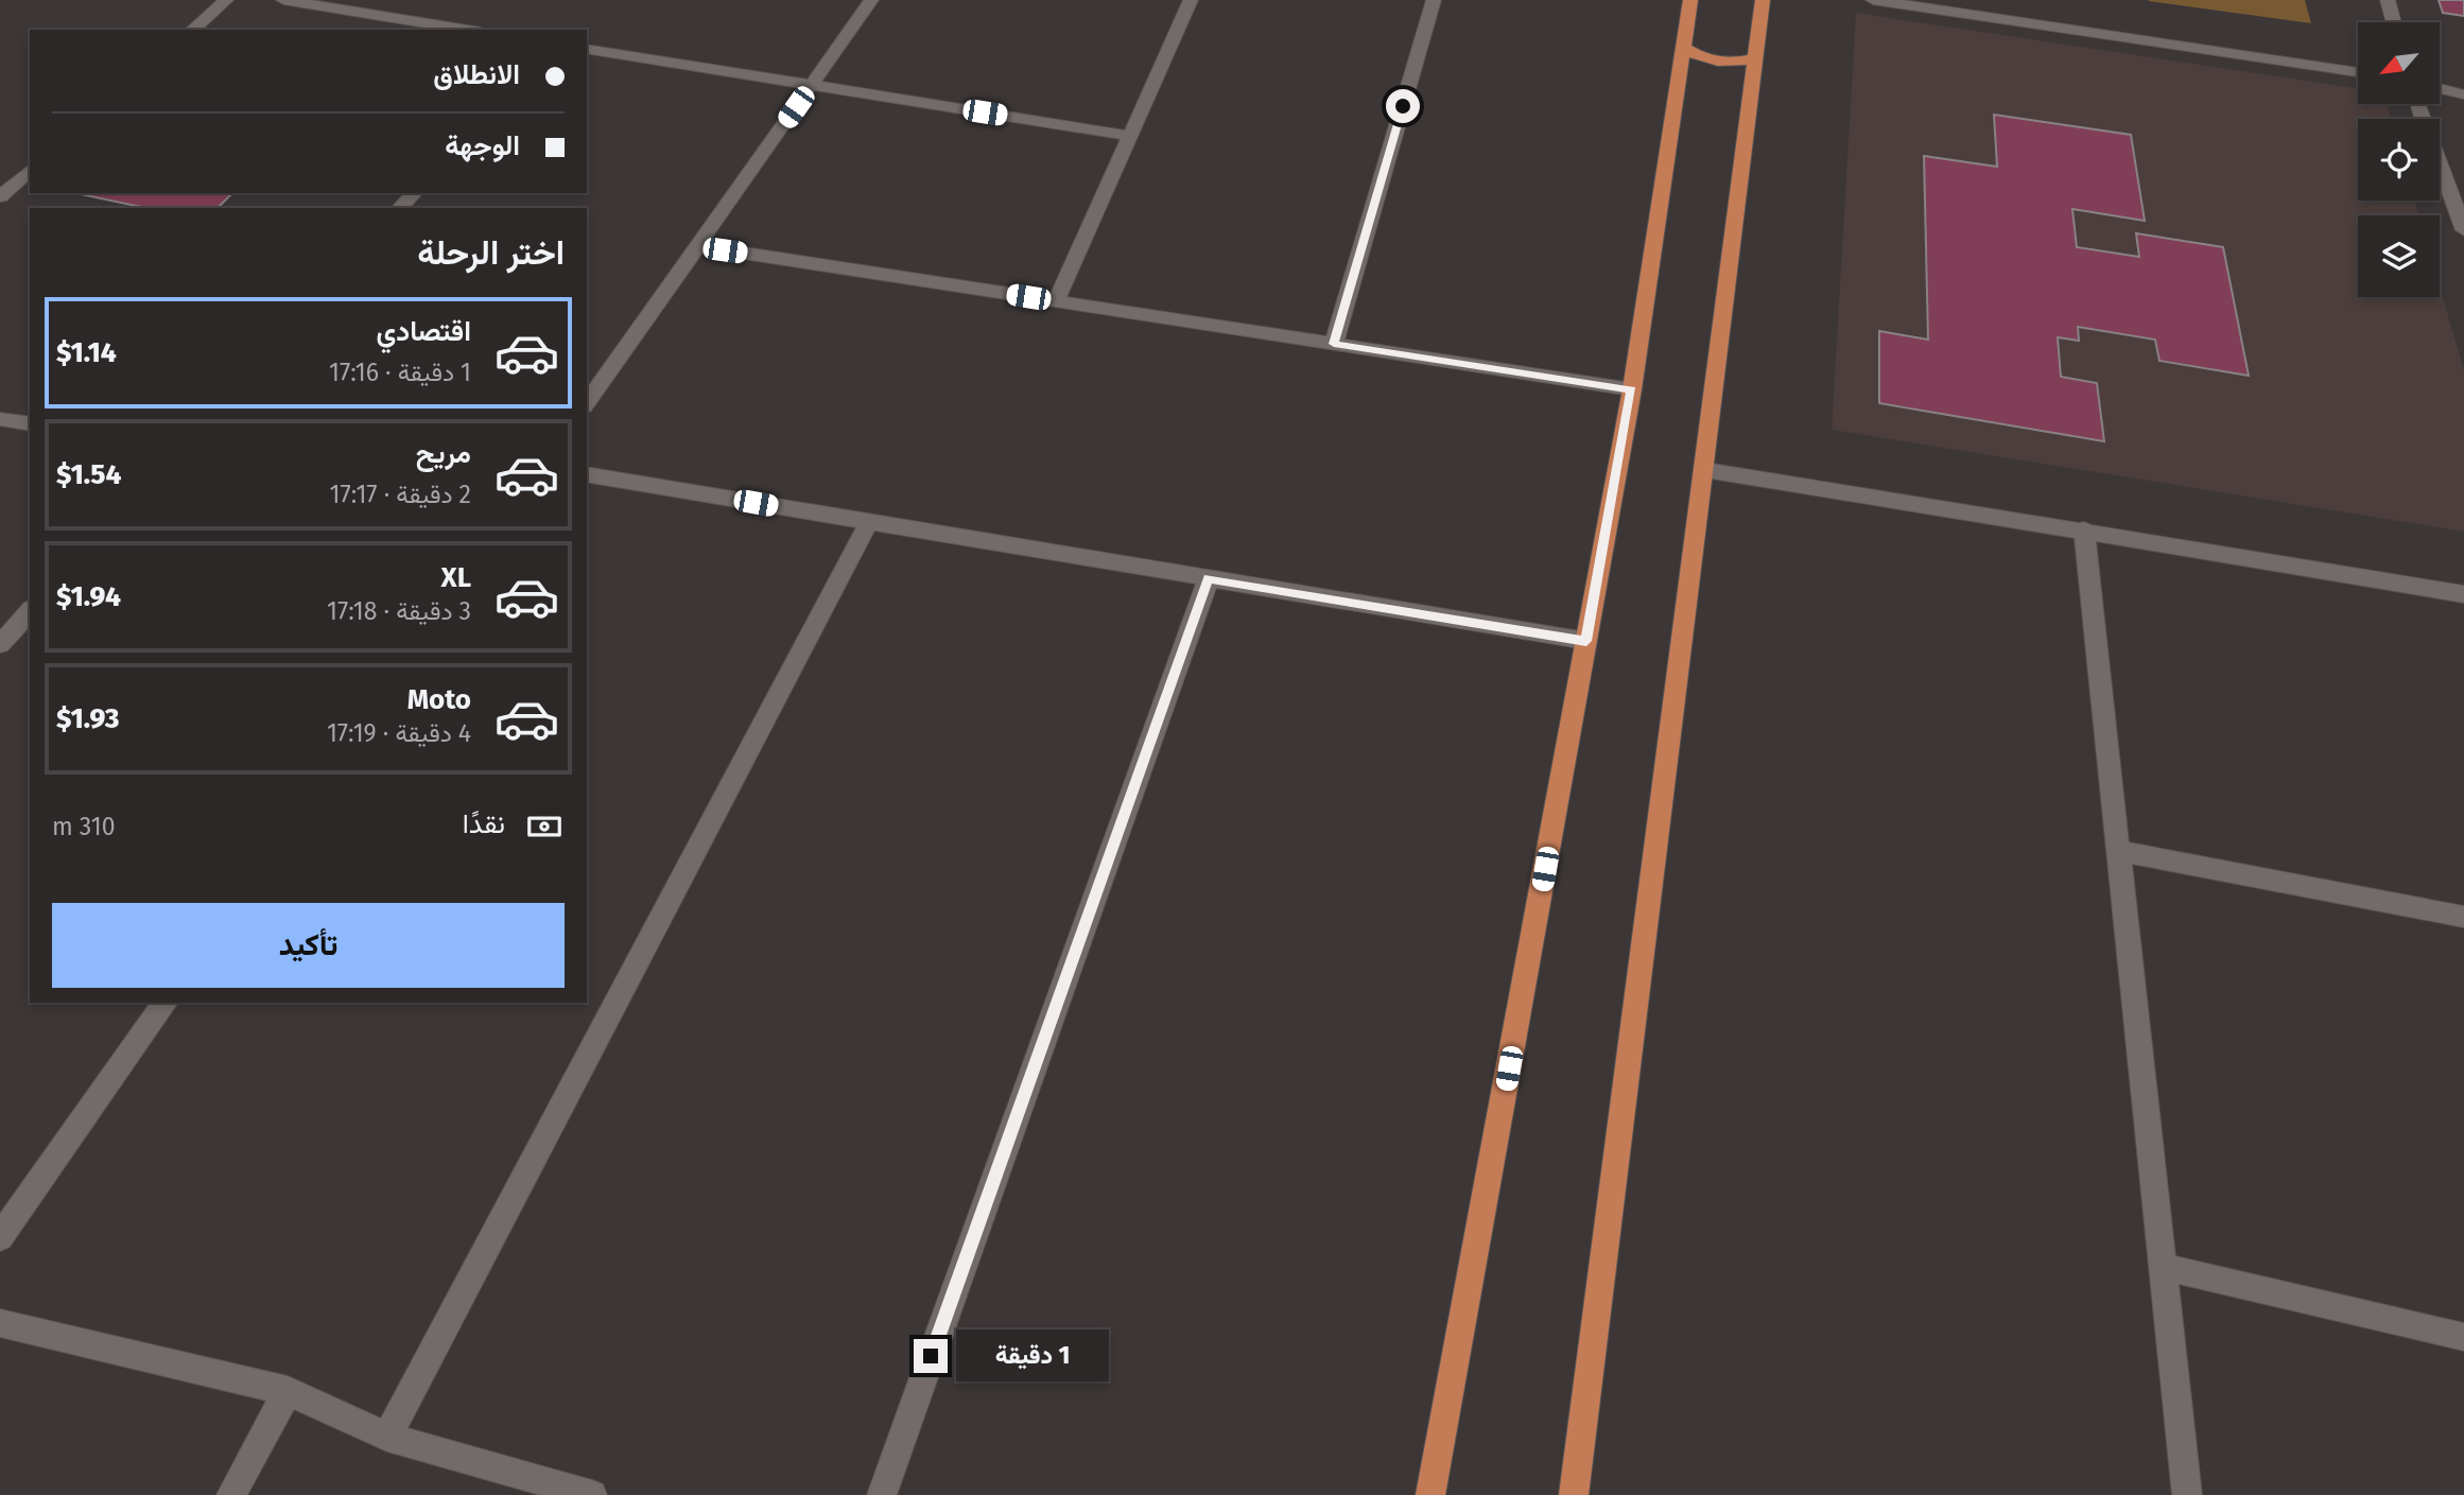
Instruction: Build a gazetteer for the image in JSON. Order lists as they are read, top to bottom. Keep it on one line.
{"north":"bottom left","page":{"banner":["الانطلاق","الوجهة"],"heading":"اختر الرحلة","list":[{"name":"اقتصادي","note":"1 دقيقة · 17:16","value":"$1.14"},{"name":"مريح","note":"2 دقيقة · 17:17","value":"$1.54"},{"name":"XL","note":"3 دقيقة · 17:18","value":"$1.94"},{"name":"Moto","note":"4 دقيقة · 17:19","value":"$1.93"}],"pay":["نقدًا","310 m"],"buttons":"تأكيد","bubble":"1 دقيقة"}}
